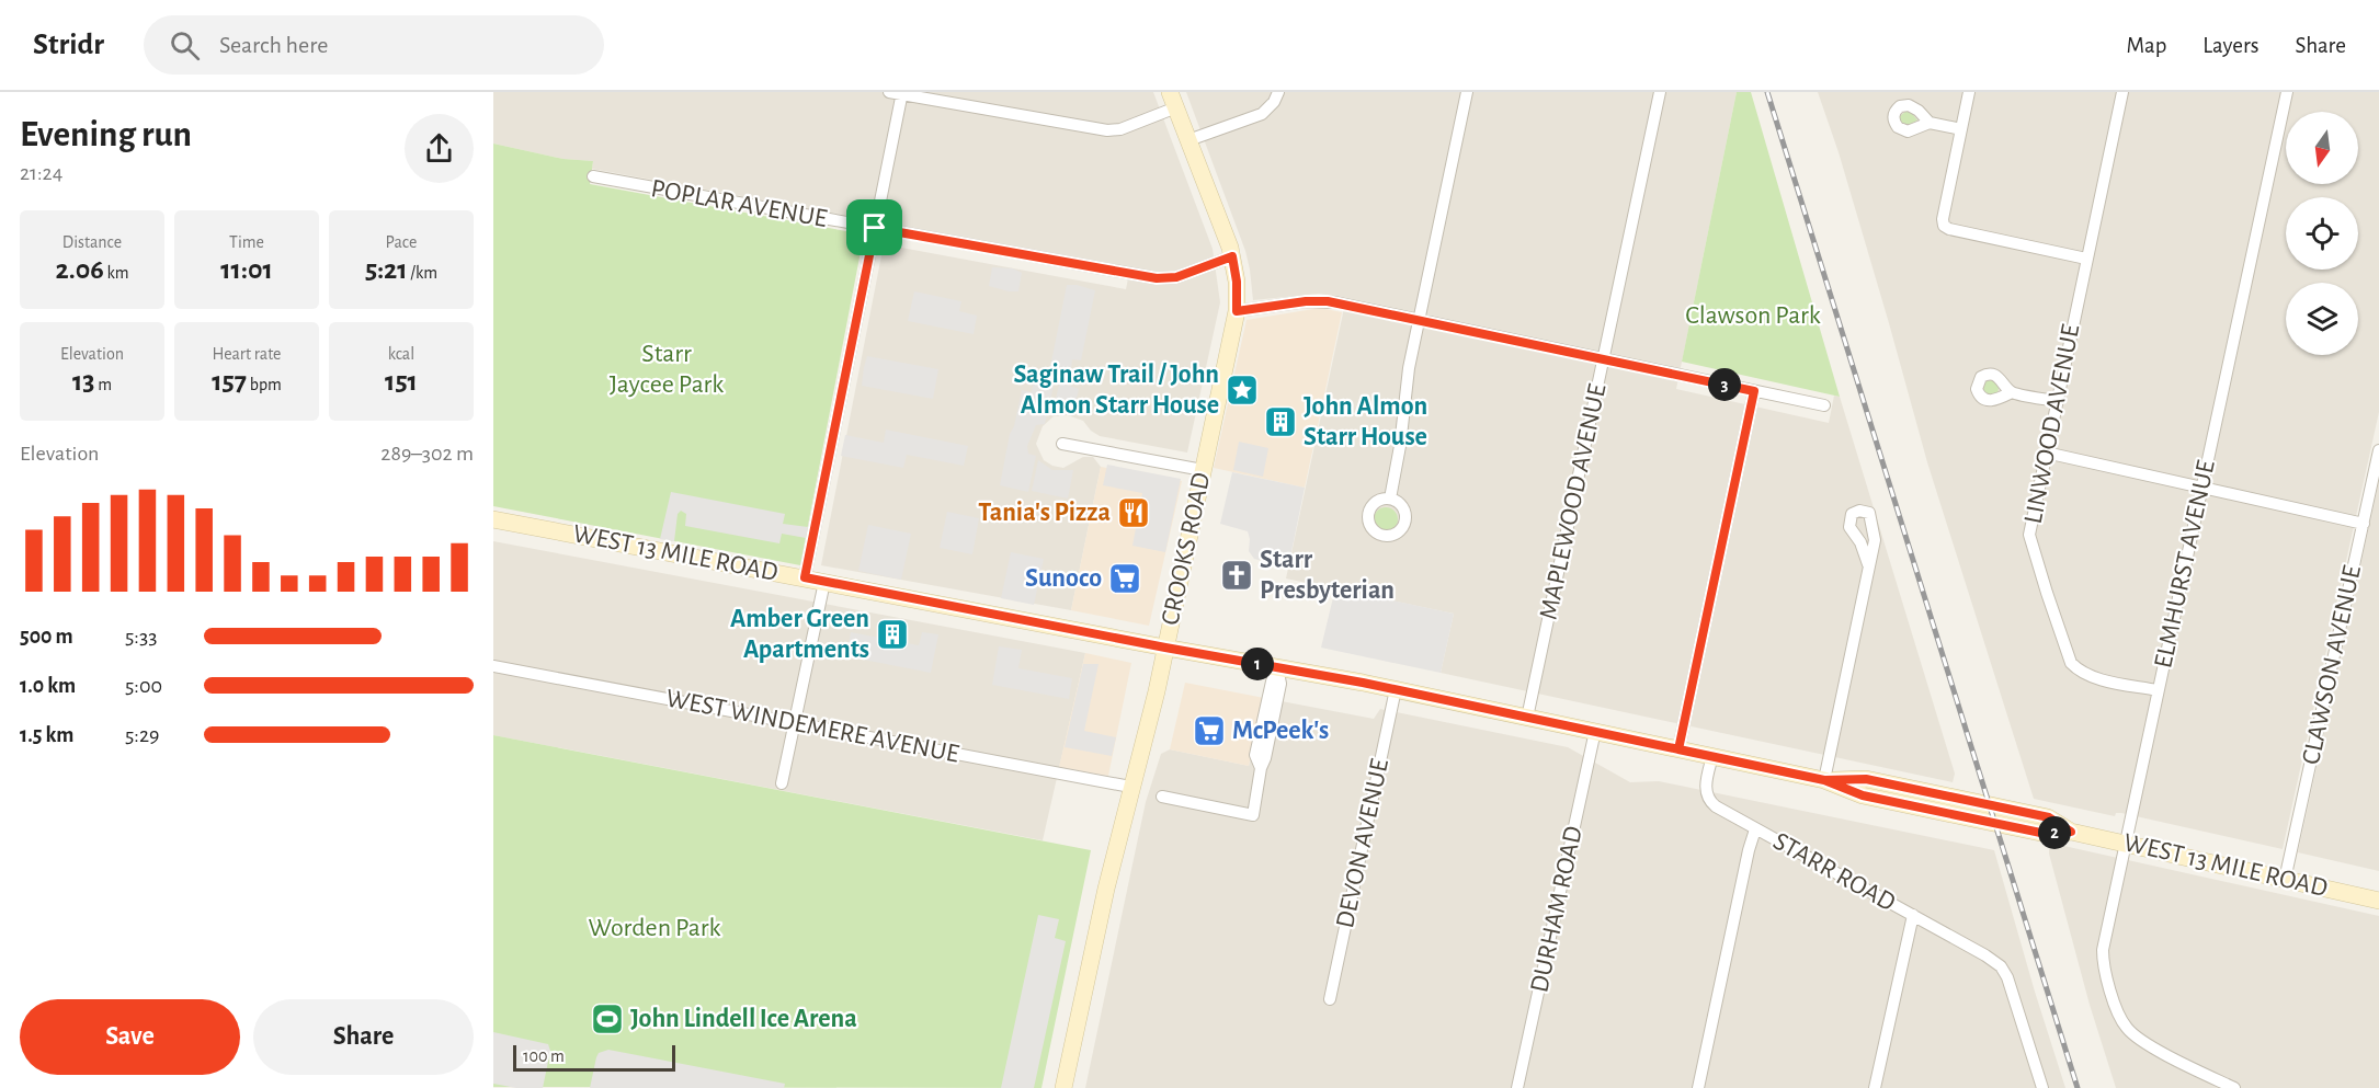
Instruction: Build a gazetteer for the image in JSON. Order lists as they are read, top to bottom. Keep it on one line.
{"streets":{"main road":["CROOKS ROAD","WEST 13 MILE ROAD"],"street":["POPLAR AVENUE","LINWOOD AVENUE","MAPLEWOOD AVENUE","ELMHURST AVENUE","CLAWSON AVENUE","WEST WINDEMERE AVENUE","DEVON AVENUE","STARR ROAD","DURHAM ROAD"]},"crossings":[["POPLAR AVENUE","CROOKS ROAD"],["LINWOOD AVENUE","ELMHURST AVENUE"],["MAPLEWOOD AVENUE","WEST 13 MILE ROAD"],["CROOKS ROAD","WEST 13 MILE ROAD"],["CROOKS ROAD","WEST WINDEMERE AVENUE"],["WEST 13 MILE ROAD","ELMHURST AVENUE"],["WEST 13 MILE ROAD","CLAWSON AVENUE"],["WEST 13 MILE ROAD","DEVON AVENUE"],["WEST 13 MILE ROAD","STARR ROAD"],["WEST 13 MILE ROAD","DURHAM ROAD"]],"parks":["Clawson Park","Starr Jaycee Park","Worden Park"],"places":{"place":["Saginaw Trail / John Almon Starr House"],"building":["John Almon Starr House","Amber Green Apartments"],"restaurant":["Tania's Pizza"],"church":["Starr Presbyterian"],"supermarket":["Sunoco","McPeek's"],"sports":["John Lindell Ice Arena"]},"scale_bar":"100 m","north":"bottom","page":{"header":"Stridr","search":"Search here","nav":["Map","Layers","Share"],"heading":["Evening run","21:24"],"stats":[["Distance","2.06 km"],["Time","11:01"],["Pace","5:21 /km"],["Elevation","13 m"],["Heart rate","157 bpm"],["kcal","151"]],"pins":["3","1","2"],"chart":["Elevation","289–302 m"],"list":[{"name":"500 m","note":"5:33"},{"name":"1.0 km","note":"5:00"},{"name":"1.5 km","note":"5:29"}],"buttons":["Save","Share"],"scale":"100 m"}}
